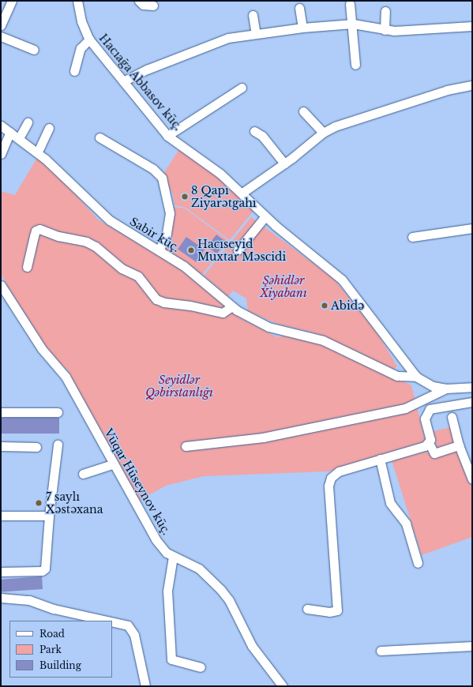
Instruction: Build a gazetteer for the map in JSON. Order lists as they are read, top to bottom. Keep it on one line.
{"streets":{"street":["Hacıağa Abbasov küç.","Sabir küç.","Vüqar Hüseynov küç."]},"crossings":[["Hacıağa Abbasov küç.","Sabir küç."]],"parks":["Şəhidlər Xiyabanı","Seyidlər Qəbirstanlığı"],"places":["8 Qapı Ziyarətgahı","Hacıseyid Muxtar Məscidi","Abidə","7 saylı Xəstəxana"],"legend":["Road","Park","Building"]}
